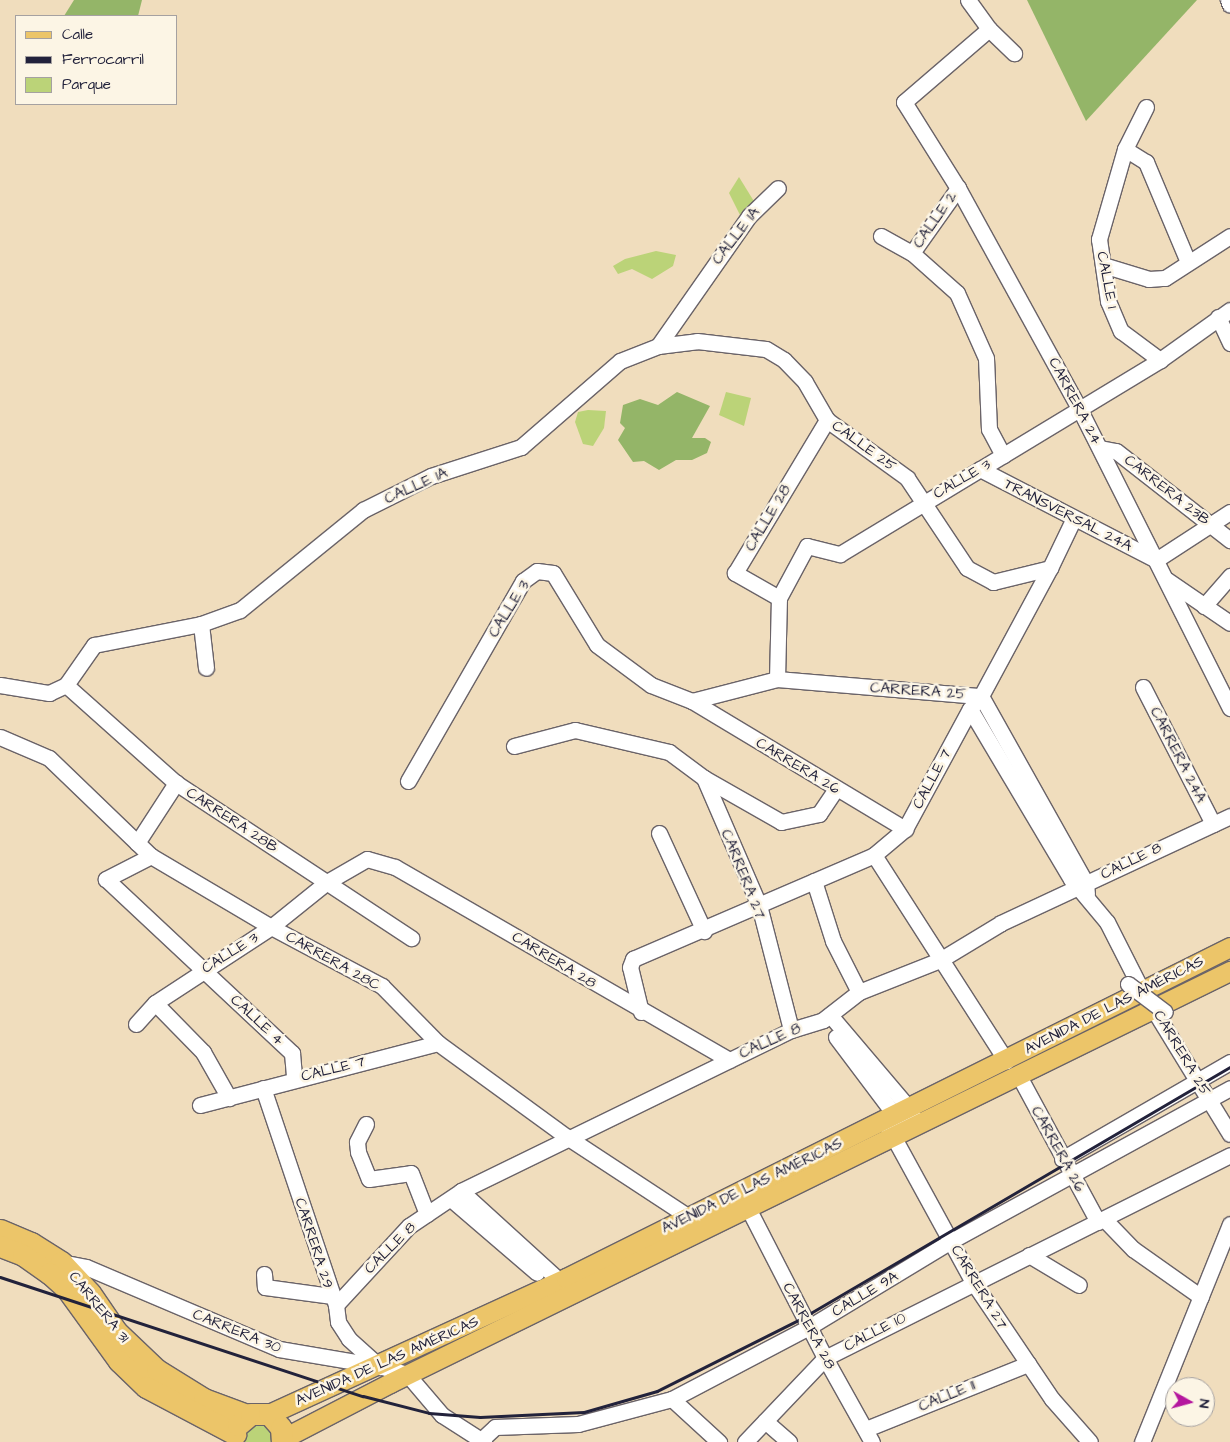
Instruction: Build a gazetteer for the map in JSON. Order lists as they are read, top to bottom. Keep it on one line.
{"streets":{"highway":["CARRERA 31"],"main road":["AVENIDA DE LAS AMÉRICAS"],"street":["CALLE 2","CALLE 1A","CALLE 1","CARRERA 24","CALLE 25","CALLE 3","CARRERA 23B","TRANSVERSAL 24A","CALLE 28","CARRERA 25","CARRERA 24A","CARRERA 26","CALLE 7","CARRERA 28B","CALLE 8","CARRERA 27","CARRERA 28","CARRERA 28C","CALLE 4","CARRERA 29","CALLE 9A","CARRERA 30","CALLE 10","CALLE 11"]},"crossings":[["CALLE 2","CARRERA 24"],["CALLE 1A","CALLE 25"],["CALLE 1A","CARRERA 28B"],["CALLE 1","CALLE 3"],["CARRERA 24","CALLE 3"],["CARRERA 24","CARRERA 23B"],["CARRERA 24","TRANSVERSAL 24A"],["CALLE 25","CALLE 3"],["CALLE 25","CALLE 28"],["CALLE 25","CALLE 7"],["CALLE 3","TRANSVERSAL 24A"],["CALLE 3","CALLE 28"],["CALLE 3","CARRERA 25"],["CALLE 3","CARRERA 26"],["CALLE 3","CARRERA 28B"],["CALLE 3","CARRERA 28"],["CALLE 3","CARRERA 28C"],["CALLE 3","CALLE 4"],["TRANSVERSAL 24A","CALLE 7"],["CARRERA 25","CARRERA 26"],["CARRERA 25","CALLE 7"],["CARRERA 25","CALLE 8"],["CARRERA 25","AVENIDA DE LAS AMÉRICAS"],["CARRERA 25","CALLE 9A"],["CARRERA 24A","CALLE 8"],["CARRERA 26","CALLE 7"],["CARRERA 26","CARRERA 27"],["CARRERA 26","AVENIDA DE LAS AMÉRICAS"],["CARRERA 26","CALLE 9A"],["CARRERA 26","CALLE 10"],["CALLE 7","CARRERA 27"],["CALLE 7","CARRERA 28"],["CALLE 7","CARRERA 28C"],["CALLE 7","CALLE 4"],["CALLE 7","CARRERA 29"],["CALLE 8","CARRERA 27"],["CALLE 8","CARRERA 28"],["CALLE 8","CARRERA 28C"],["CALLE 8","CARRERA 29"],["CARRERA 27","AVENIDA DE LAS AMÉRICAS"],["CARRERA 27","CALLE 9A"],["CARRERA 27","CALLE 10"],["CARRERA 27","CALLE 11"],["CARRERA 28","AVENIDA DE LAS AMÉRICAS"],["CARRERA 28","CALLE 9A"],["CARRERA 28","CALLE 10"],["CARRERA 28","CALLE 11"],["CARRERA 28C","AVENIDA DE LAS AMÉRICAS"],["AVENIDA DE LAS AMÉRICAS","CARRERA 29"],["AVENIDA DE LAS AMÉRICAS","CARRERA 30"],["CARRERA 29","CARRERA 30"],["CARRERA 31","CARRERA 30"]],"legend":["Calle","Ferrocarril","Parque"],"north":"right"}
